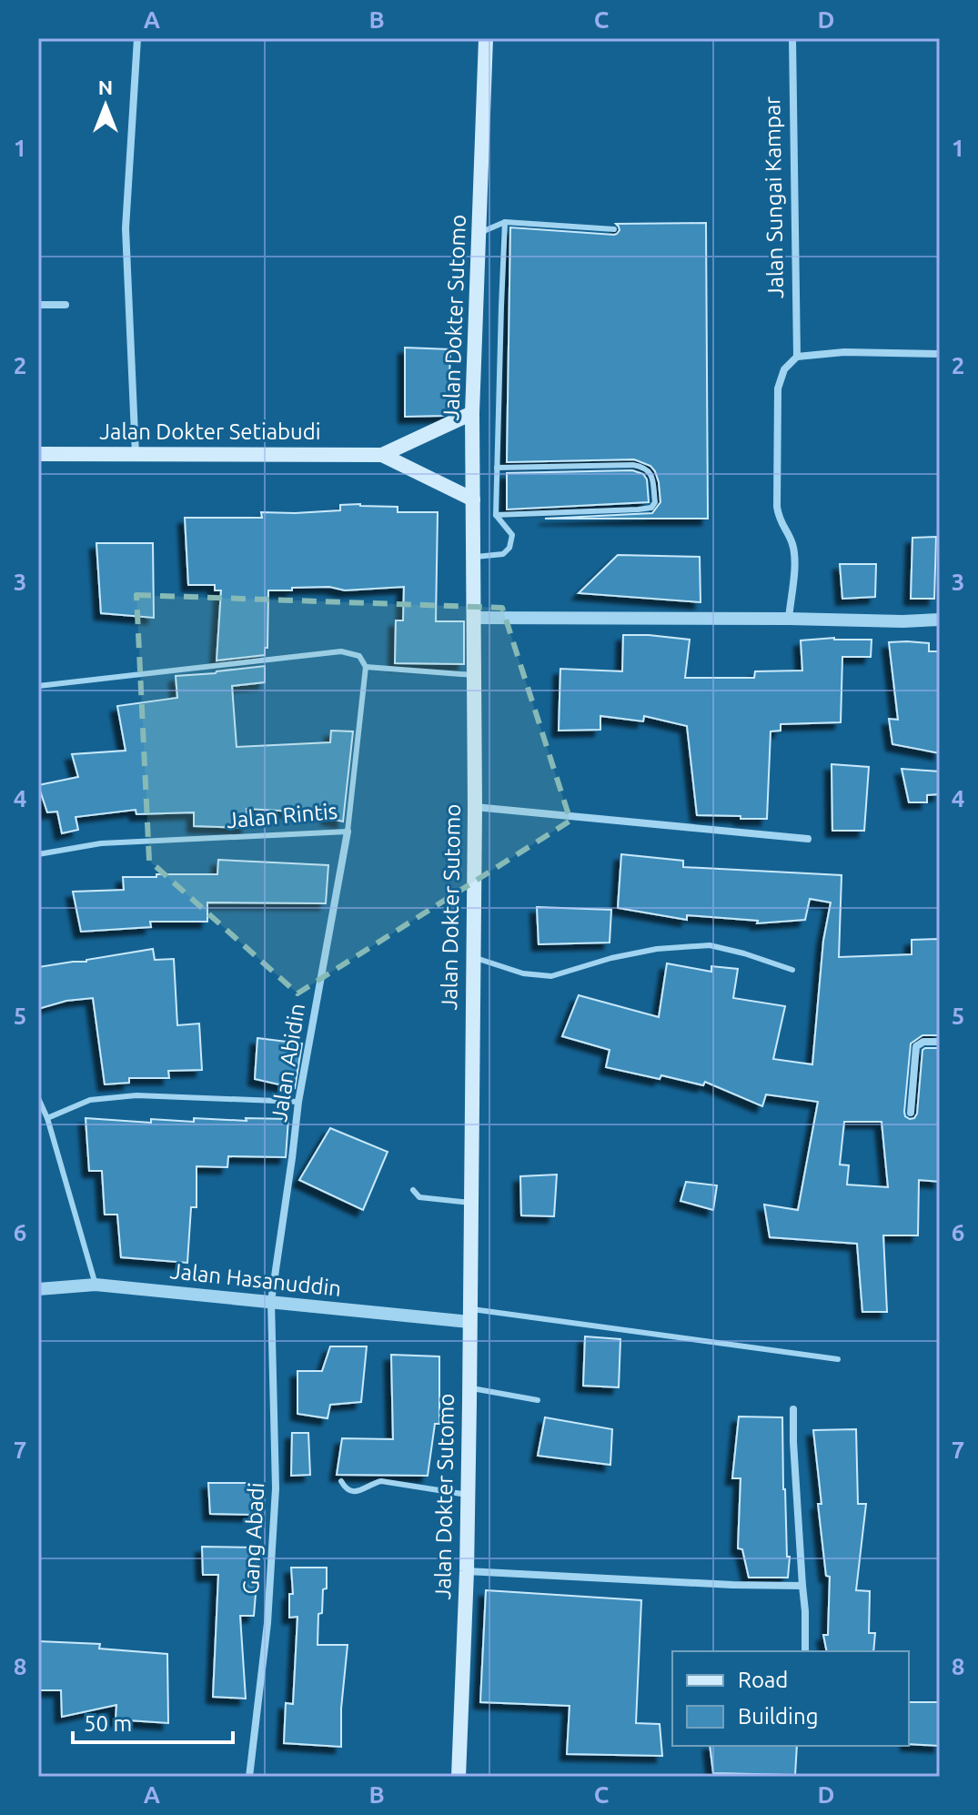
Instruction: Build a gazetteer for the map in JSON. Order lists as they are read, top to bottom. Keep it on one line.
{"streets":{"main road":["Jalan Dokter Sutomo","Jalan Dokter Setiabudi"],"street":["Jalan Sungai Kampar","Jalan Abidin","Jalan Hasanuddin","Gang Abadi"],"lane":["Jalan Rintis"]},"crossings":[["Jalan Dokter Sutomo","Jalan Dokter Setiabudi"],["Jalan Dokter Sutomo","Jalan Hasanuddin"],["Jalan Rintis","Jalan Abidin"],["Jalan Abidin","Jalan Hasanuddin"],["Jalan Abidin","Gang Abadi"],["Jalan Hasanuddin","Gang Abadi"]],"legend":["Road","Building"],"scale_bar":"50 m","north":"top","grid":{"columns":["A","B","C","D"],"rows":["1","2","3","4","5","6","7","8"]}}
